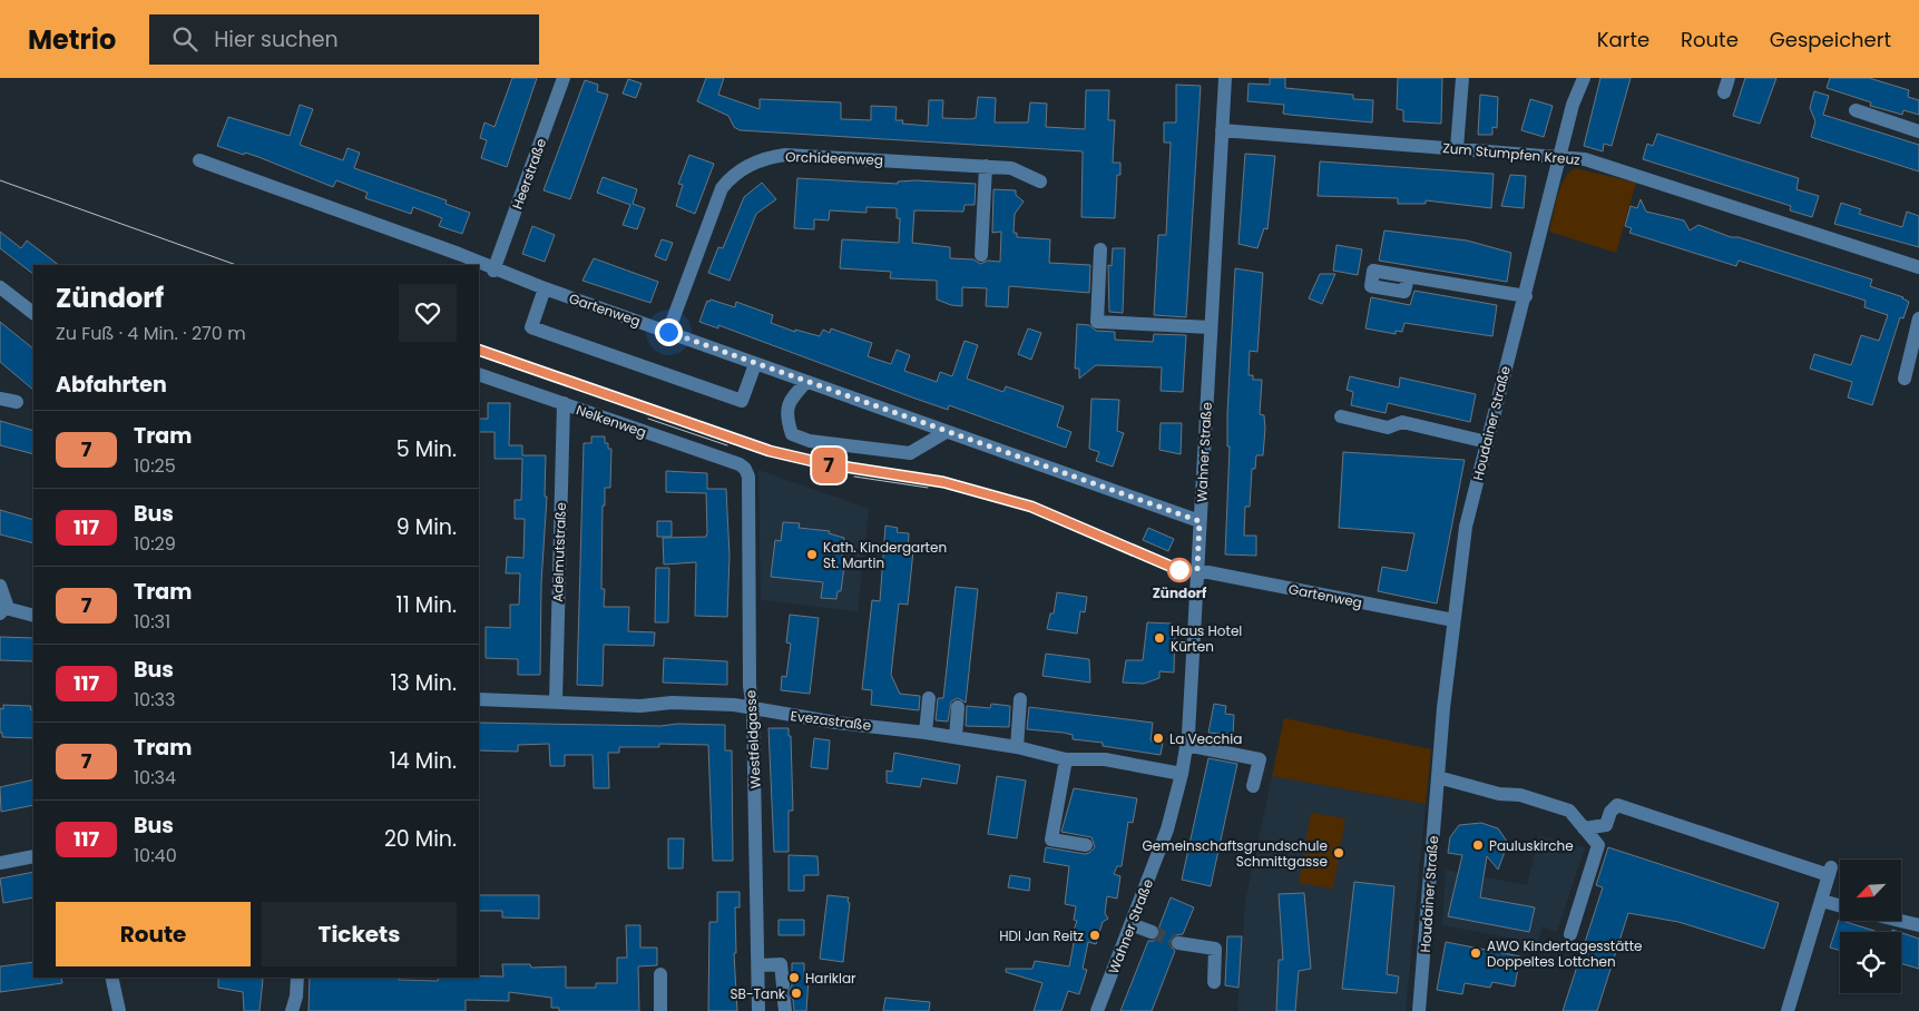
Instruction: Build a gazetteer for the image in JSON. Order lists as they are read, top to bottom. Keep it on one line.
{"streets":{"street":["Zum Stumpfen Kreuz","Orchideenweg","Heerstraße","Gartenweg","Nelkenweg","Houdainer Straße","Wahner Straße","Adelmutstraße","Evezastraße","Westfeldgasse"]},"crossings":[["Zum Stumpfen Kreuz","Houdainer Straße"],["Zum Stumpfen Kreuz","Wahner Straße"],["Orchideenweg","Gartenweg"],["Heerstraße","Gartenweg"],["Gartenweg","Houdainer Straße"],["Gartenweg","Wahner Straße"],["Nelkenweg","Adelmutstraße"],["Nelkenweg","Westfeldgasse"],["Wahner Straße","Evezastraße"],["Adelmutstraße","Evezastraße"],["Evezastraße","Westfeldgasse"]],"places":["Kath. Kindergarten St. Martin","Zündorf","Haus Hotel Kürten","La Vecchia","Pauluskirche","Gemeinschaftsgrundschule Schmittgasse","HDI Jan Reitz","AWO Kindertagesstätte Doppeltes Lottchen","Hariklar","SB-Tank"],"lines":["tram line 7"],"north":"bottom left","page":{"header":"Metrio","search":"Hier suchen","nav":["Karte","Route","Gespeichert"],"on_map":"7","heading":[["Zündorf","Zu Fuß · 4 Min. · 270 m"],"Abfahrten"],"list":[{"mark":"7","name":"Tram","note":"10:25","value":"5 Min."},{"mark":"117","name":"Bus","note":"10:29","value":"9 Min."},{"mark":"7","name":"Tram","note":"10:31","value":"11 Min."},{"mark":"117","name":"Bus","note":"10:33","value":"13 Min."},{"mark":"7","name":"Tram","note":"10:34","value":"14 Min."},{"mark":"117","name":"Bus","note":"10:40","value":"20 Min."}],"buttons":["Route","Tickets"]}}
